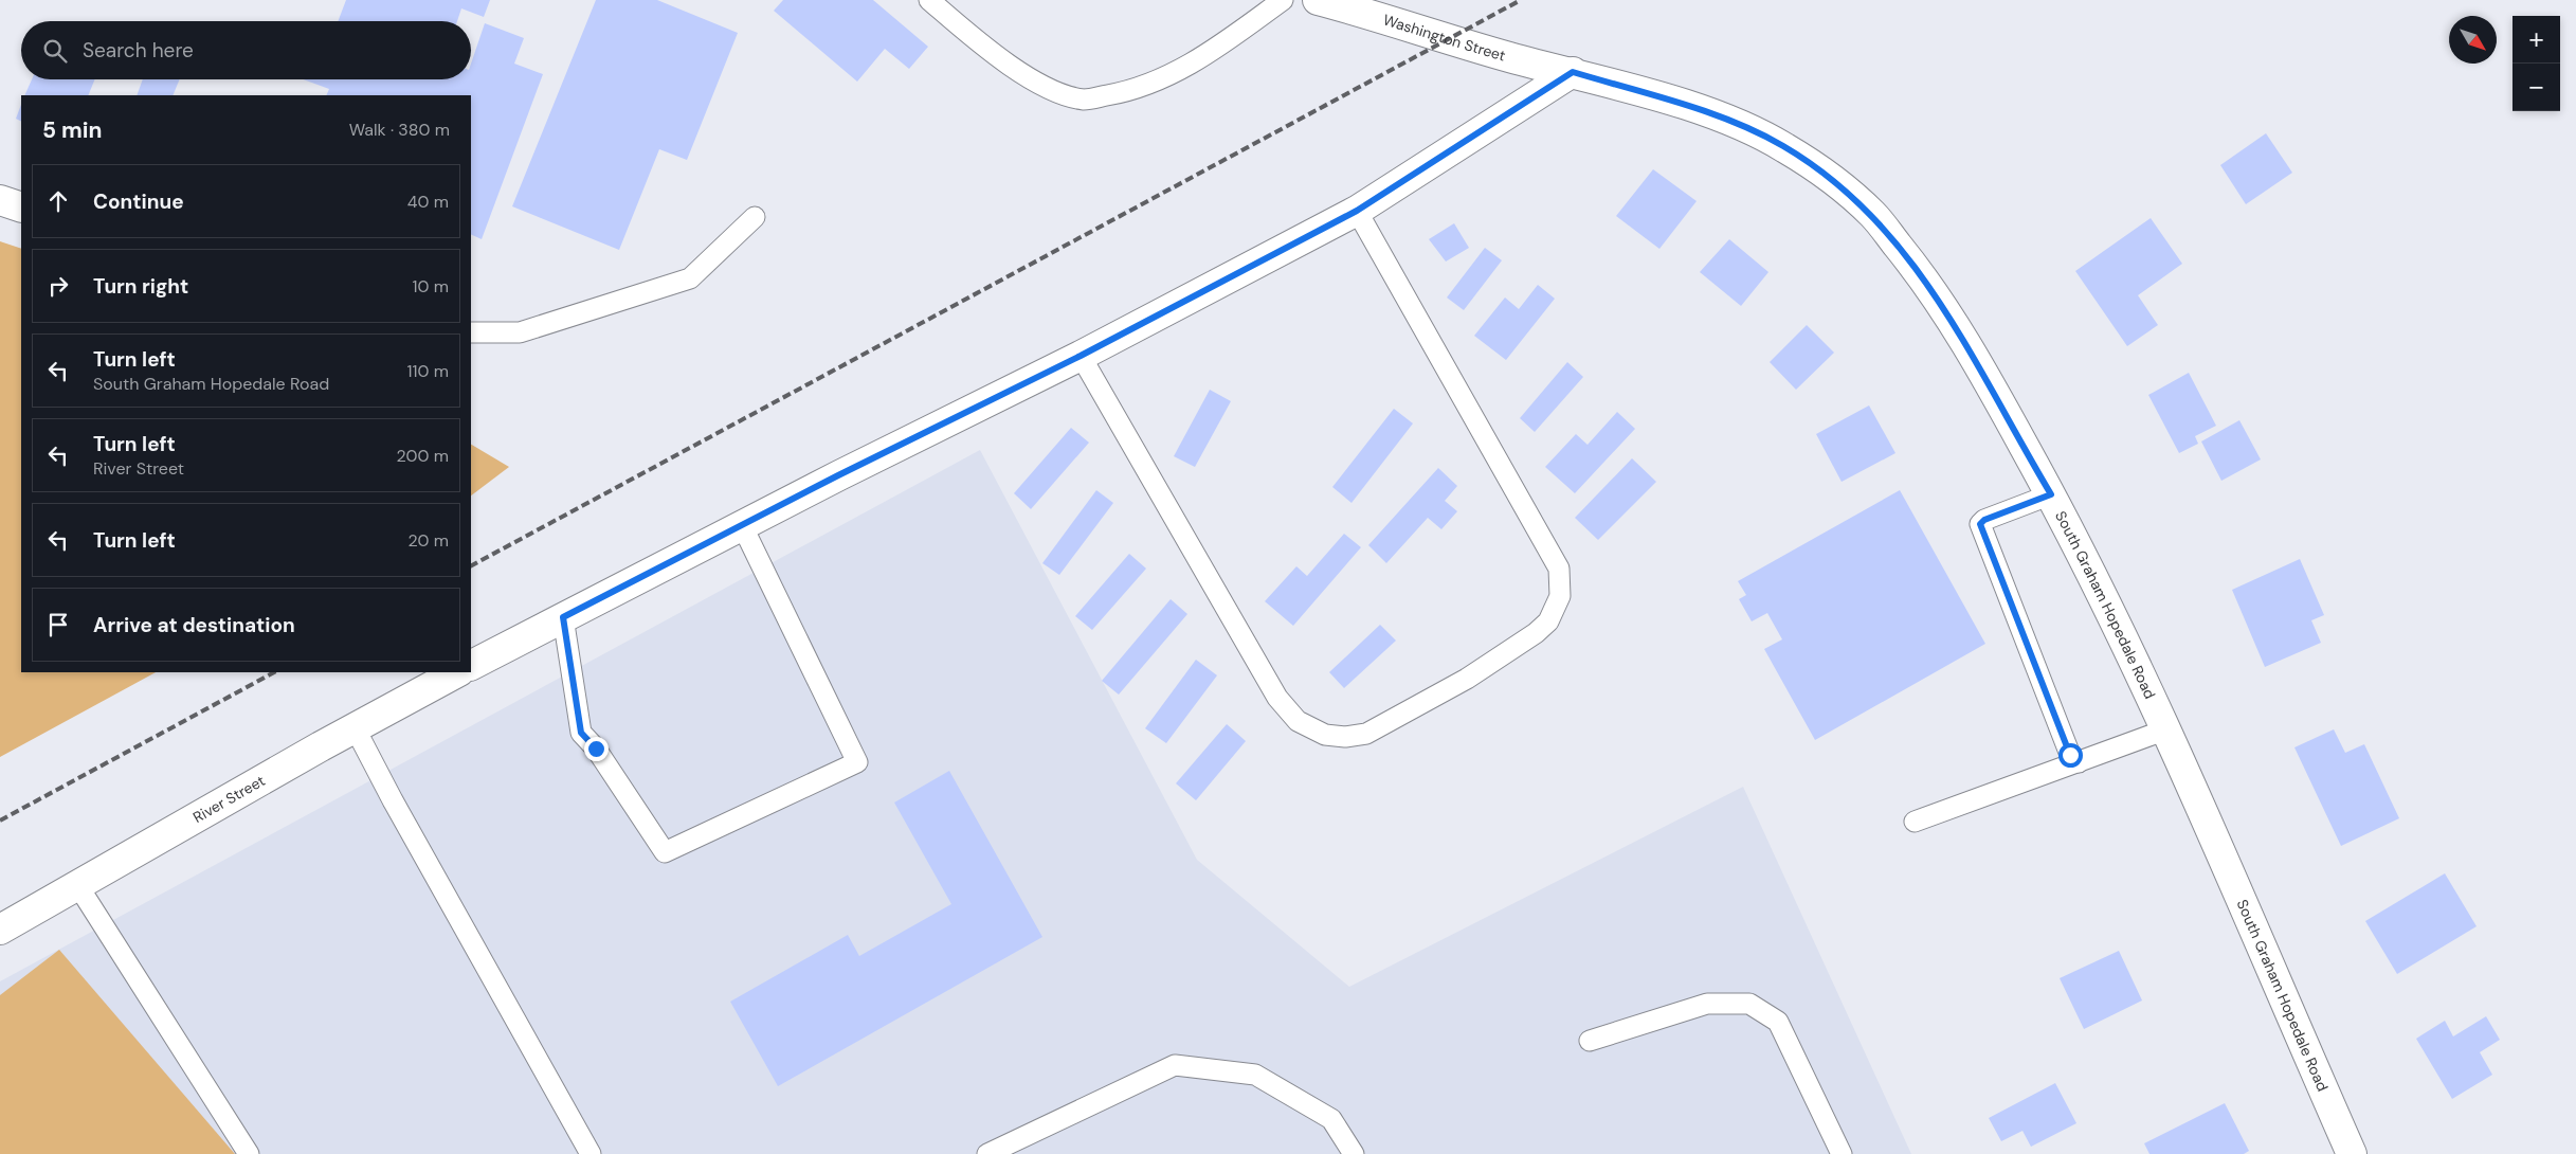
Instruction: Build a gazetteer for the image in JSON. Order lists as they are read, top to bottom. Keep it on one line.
{"streets":{"street":["Washington Street","South Graham Hopedale Road","River Street"]},"crossings":[["Washington Street","South Graham Hopedale Road"]],"north":"bottom right","page":{"map_buttons":["+","−"],"search":"Search here","heading":["5 min","Walk · 380 m"],"list":[["Continue","40 m"],["Turn right","10 m"],["Turn left","South Graham Hopedale Road","110 m"],["Turn left","River Street","200 m"],["Turn left","20 m"],"Arrive at destination"]}}
